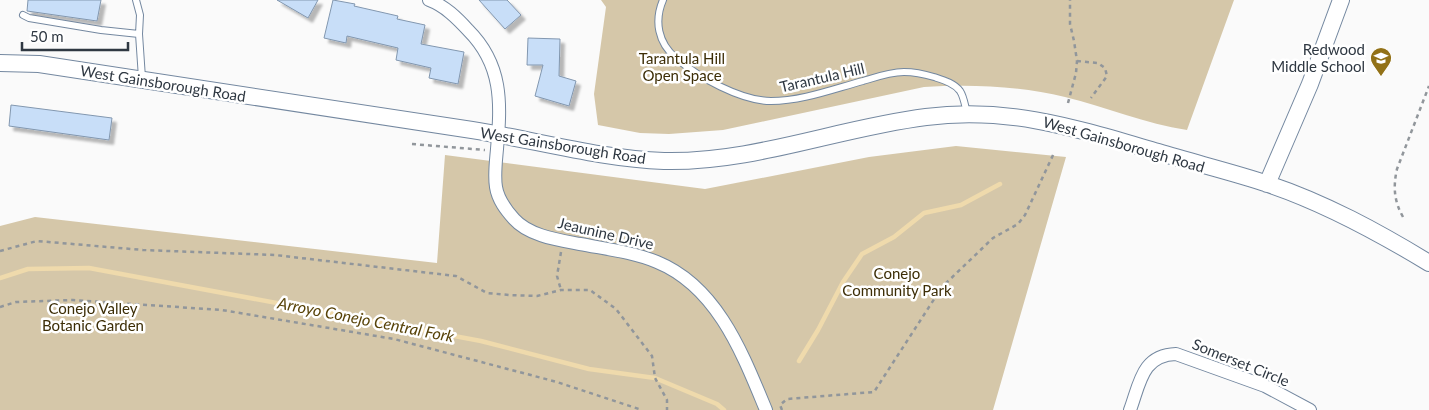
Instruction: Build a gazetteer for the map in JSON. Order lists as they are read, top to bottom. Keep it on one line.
{"streets":{"street":["West Gainsborough Road","Jeaunine Drive","Somerset Circle"],"lane":["Tarantula Hill"]},"crossings":[["Tarantula Hill","West Gainsborough Road"],["West Gainsborough Road","Jeaunine Drive"]],"water":["Arroyo Conejo Central Fork"],"parks":["Tarantula Hill Open Space","Conejo Community Park","Conejo Valley Botanic Garden"],"places":{"school or university":["Redwood Middle School"]},"scale_bar":"50 m"}
